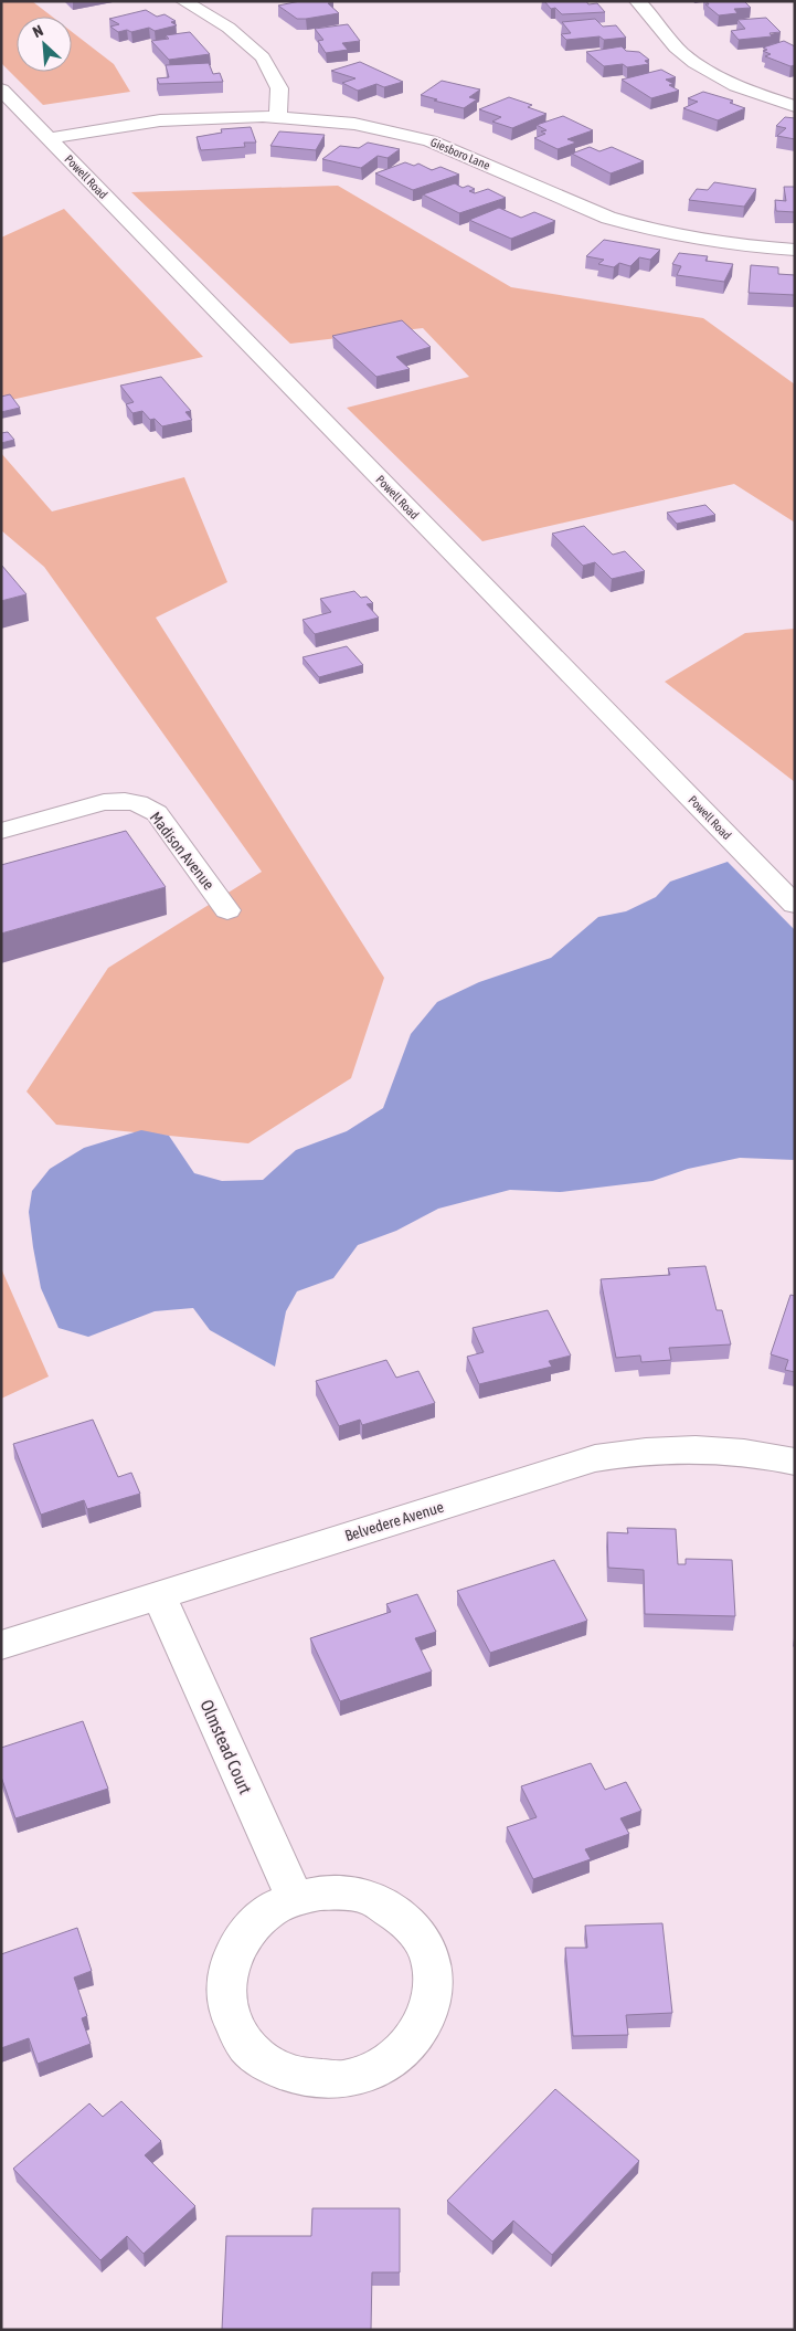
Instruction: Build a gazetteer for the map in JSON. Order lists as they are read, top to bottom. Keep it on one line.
{"streets":{"street":["Giesboro Lane","Powell Road","Madison Avenue","Belvedere Avenue","Olmstead Court"]},"crossings":[["Giesboro Lane","Powell Road"],["Belvedere Avenue","Olmstead Court"]],"north":"top left"}
